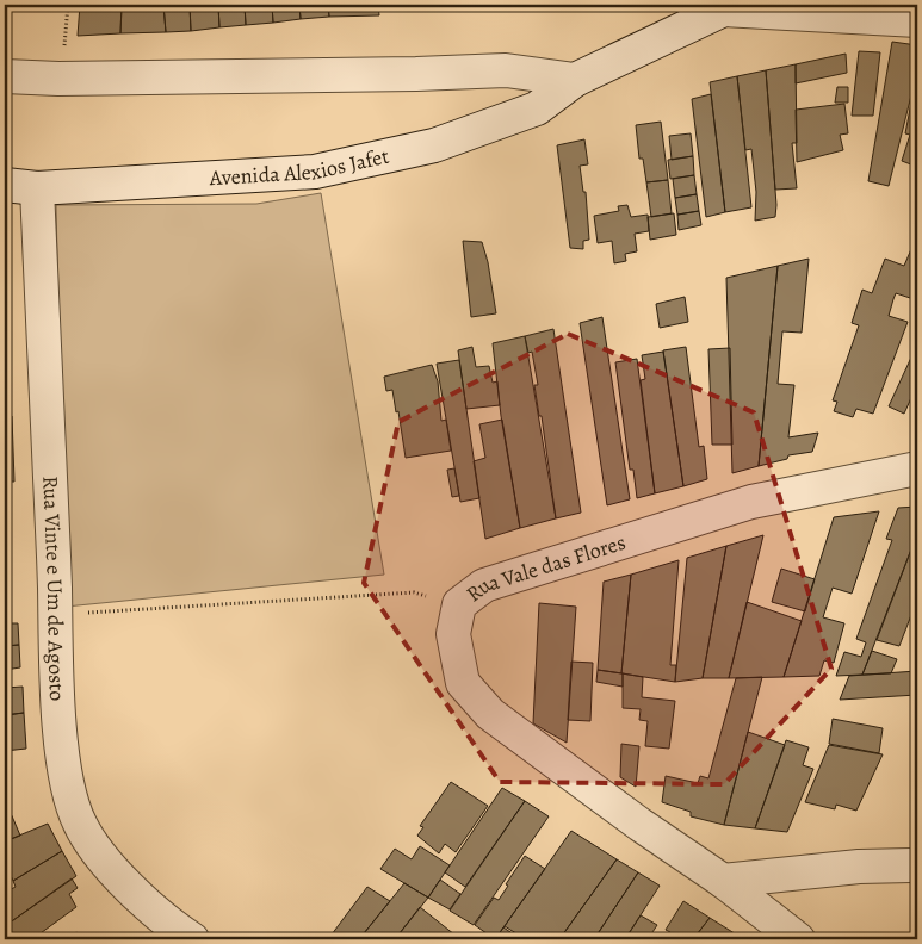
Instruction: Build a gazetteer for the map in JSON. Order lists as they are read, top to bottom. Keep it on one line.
{"streets":{"street":["Avenida Alexios Jafet","Rua Vale das Flores","Rua Vinte e Um de Agosto"]},"crossings":[["Avenida Alexios Jafet","Rua Vinte e Um de Agosto"]]}
